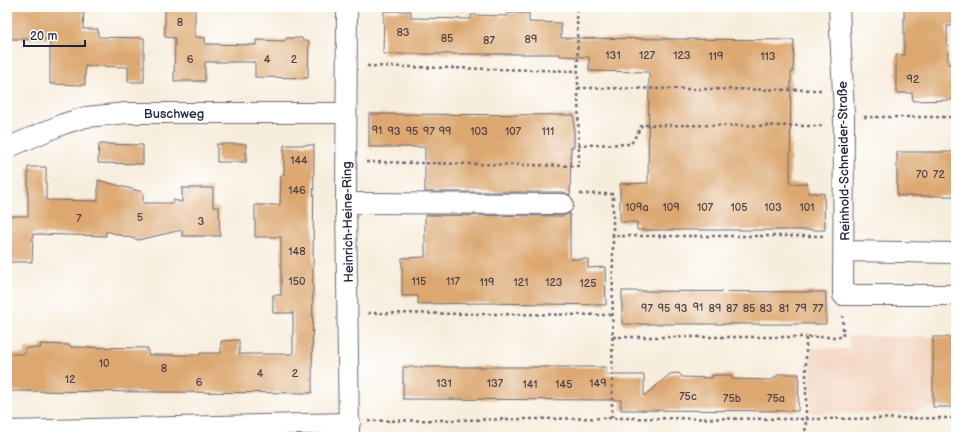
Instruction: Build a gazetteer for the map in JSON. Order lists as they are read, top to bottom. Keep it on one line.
{"streets":{"street":["Buschweg","Reinhold-Schneider-Straße","Heinrich-Heine-Ring"]},"crossings":[["Buschweg","Heinrich-Heine-Ring"]],"house_numbers":["8","83","85","89","87","131","127","123","119","113","6","4","2","92","91","93","95","97","99","103","107","111","144","70","72","146","109a","109","107","105","103","101","5","7","3","148","150","115","117","119","121","123","125","91","97","95","93","89","87","85","83","81","79","77","10","8","4","2","12","6","131","137","149","141","145","75c","75b","75a"],"scale_bar":"20 m"}
